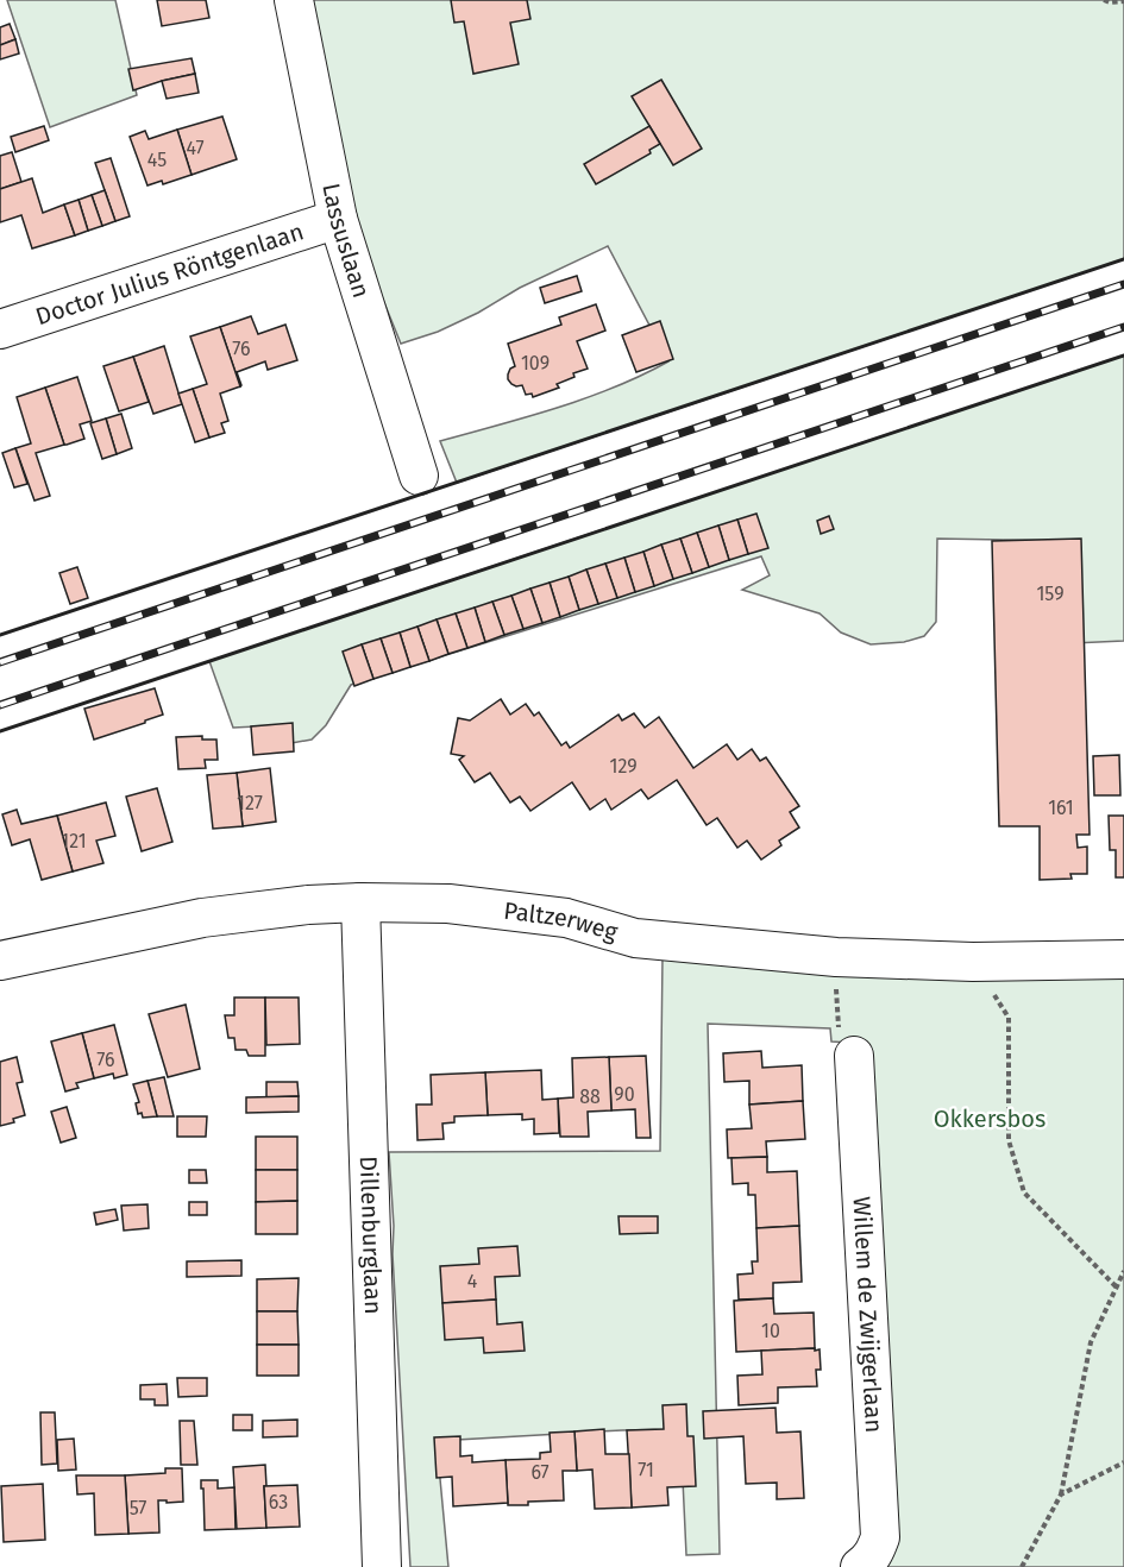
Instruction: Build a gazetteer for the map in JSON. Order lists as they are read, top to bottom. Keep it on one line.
{"streets":{"street":["Lassuslaan","Doctor Julius Röntgenlaan","Paltzerweg","Dillenburglaan","Willem de Zwijgerlaan"]},"crossings":[["Lassuslaan","Doctor Julius Röntgenlaan"],["Paltzerweg","Dillenburglaan"]],"parks":["Okkersbos"],"house_numbers":["47","45","76","109","159","129","127","161","121","76","90","88","4","10","71","67","63","57"]}
